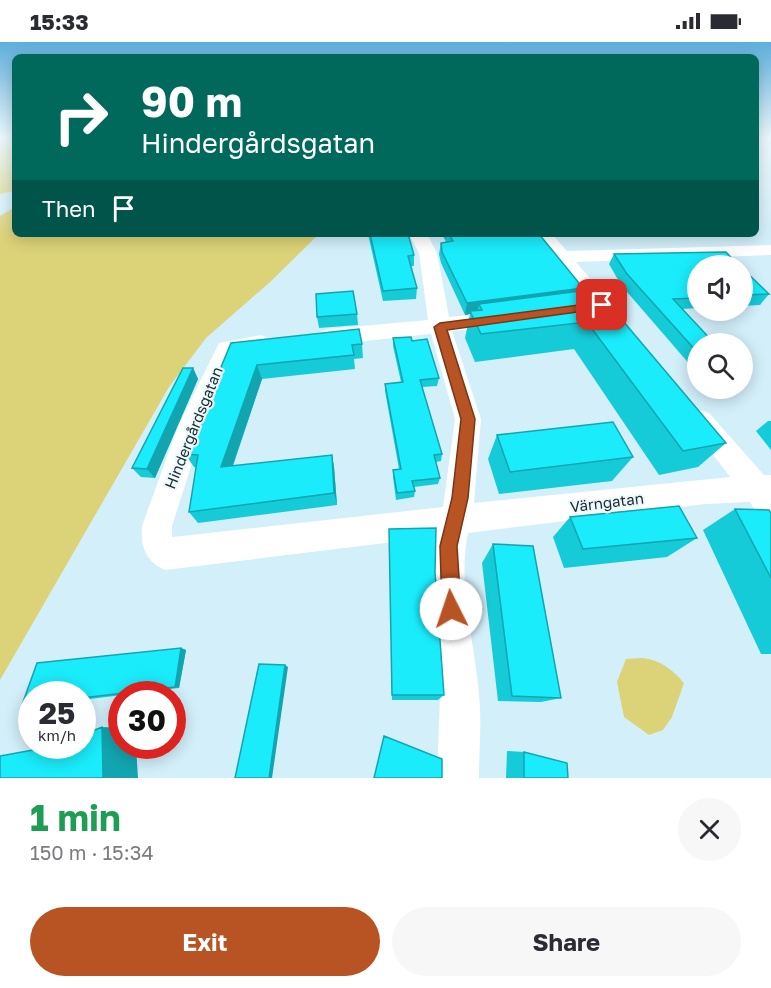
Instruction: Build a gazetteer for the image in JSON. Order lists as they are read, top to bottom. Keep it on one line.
{"streets":{"street":["Hindergårdsgatan","Värngatan"]},"crossings":[["Hindergårdsgatan","Värngatan"]],"page":{"status":"15:33","turn":["90 m","Hindergårdsgatan"],"then":"Then","speed":"25 km/h","limit":"30","heading":["1 min","150 m · 15:34"],"buttons":["Exit","Share"]}}
